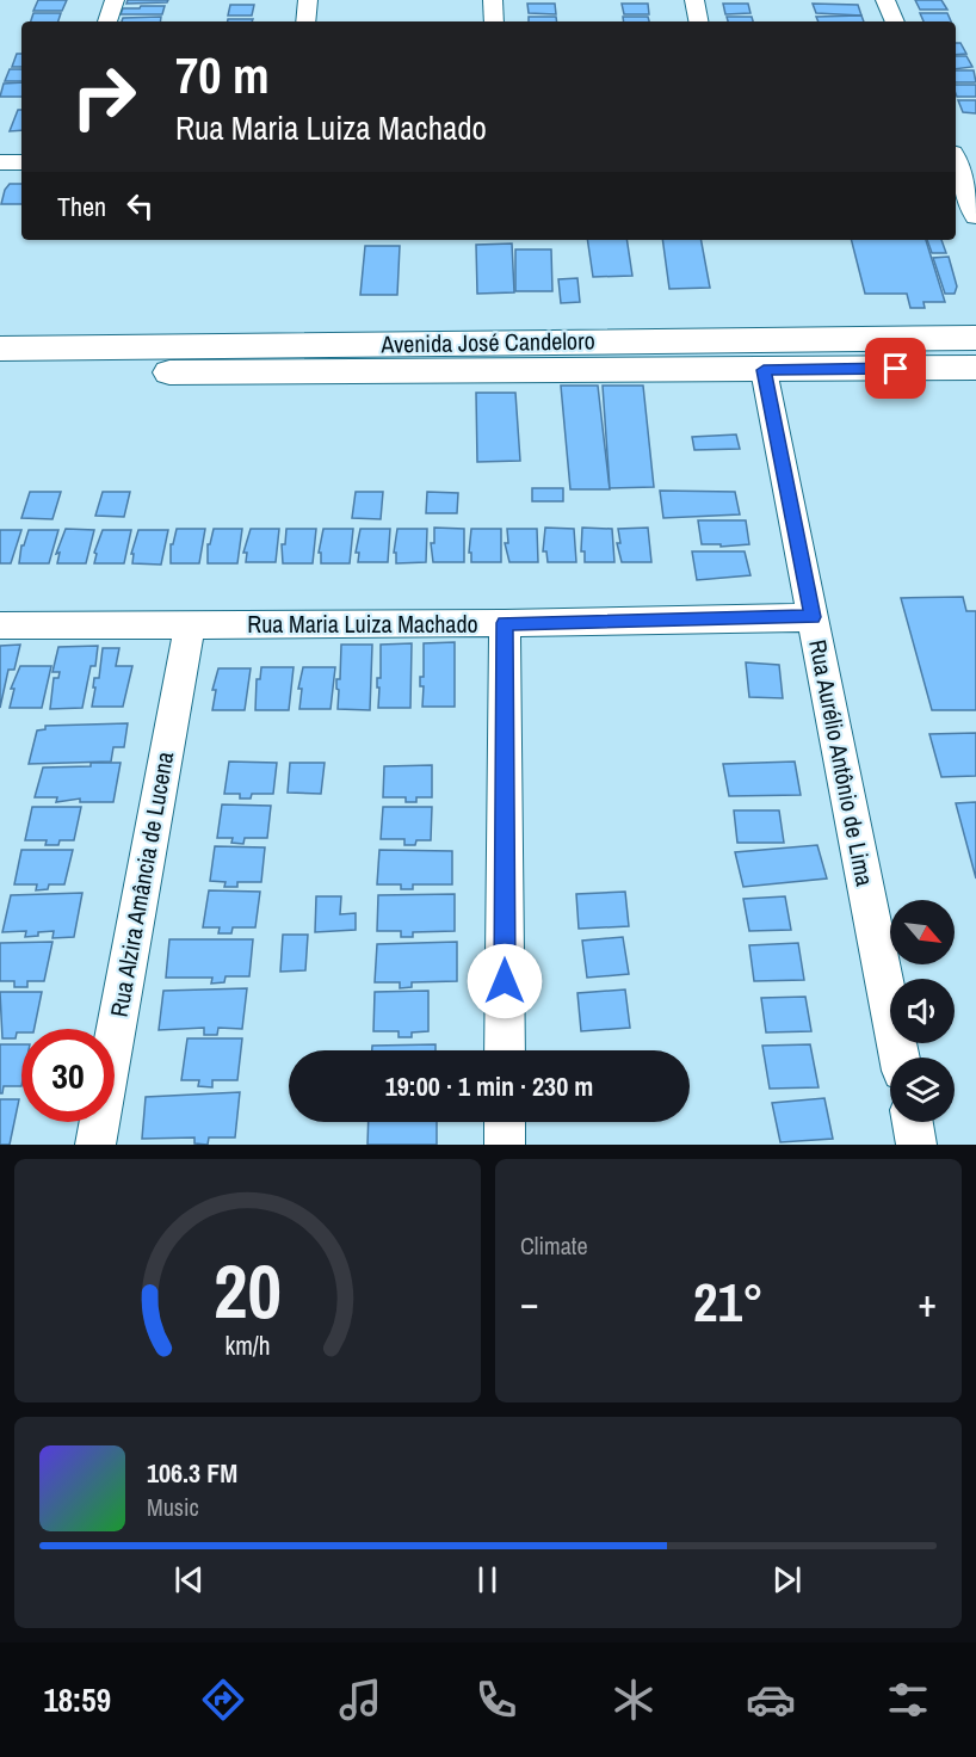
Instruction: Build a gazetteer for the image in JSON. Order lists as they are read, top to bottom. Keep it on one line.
{"streets":{"street":["Avenida José Candeloro","Rua Maria Luiza Machado","Rua Aurélio Antônio de Lima","Rua Alzira Amância de Lucena"]},"crossings":[["Avenida José Candeloro","Rua Aurélio Antônio de Lima"],["Rua Maria Luiza Machado","Rua Aurélio Antônio de Lima"],["Rua Maria Luiza Machado","Rua Alzira Amância de Lucena"]],"north":"bottom right","page":{"turn":["70 m","Rua Maria Luiza Machado"],"then":"Then","limit":"30","trip":"19:00 · 1 min · 230 m","tile":"Climate","heat":["−","21°","+"],"song":["106.3 FM","Music"],"tabs":"18:59","gauge":["20","km/h"]}}
